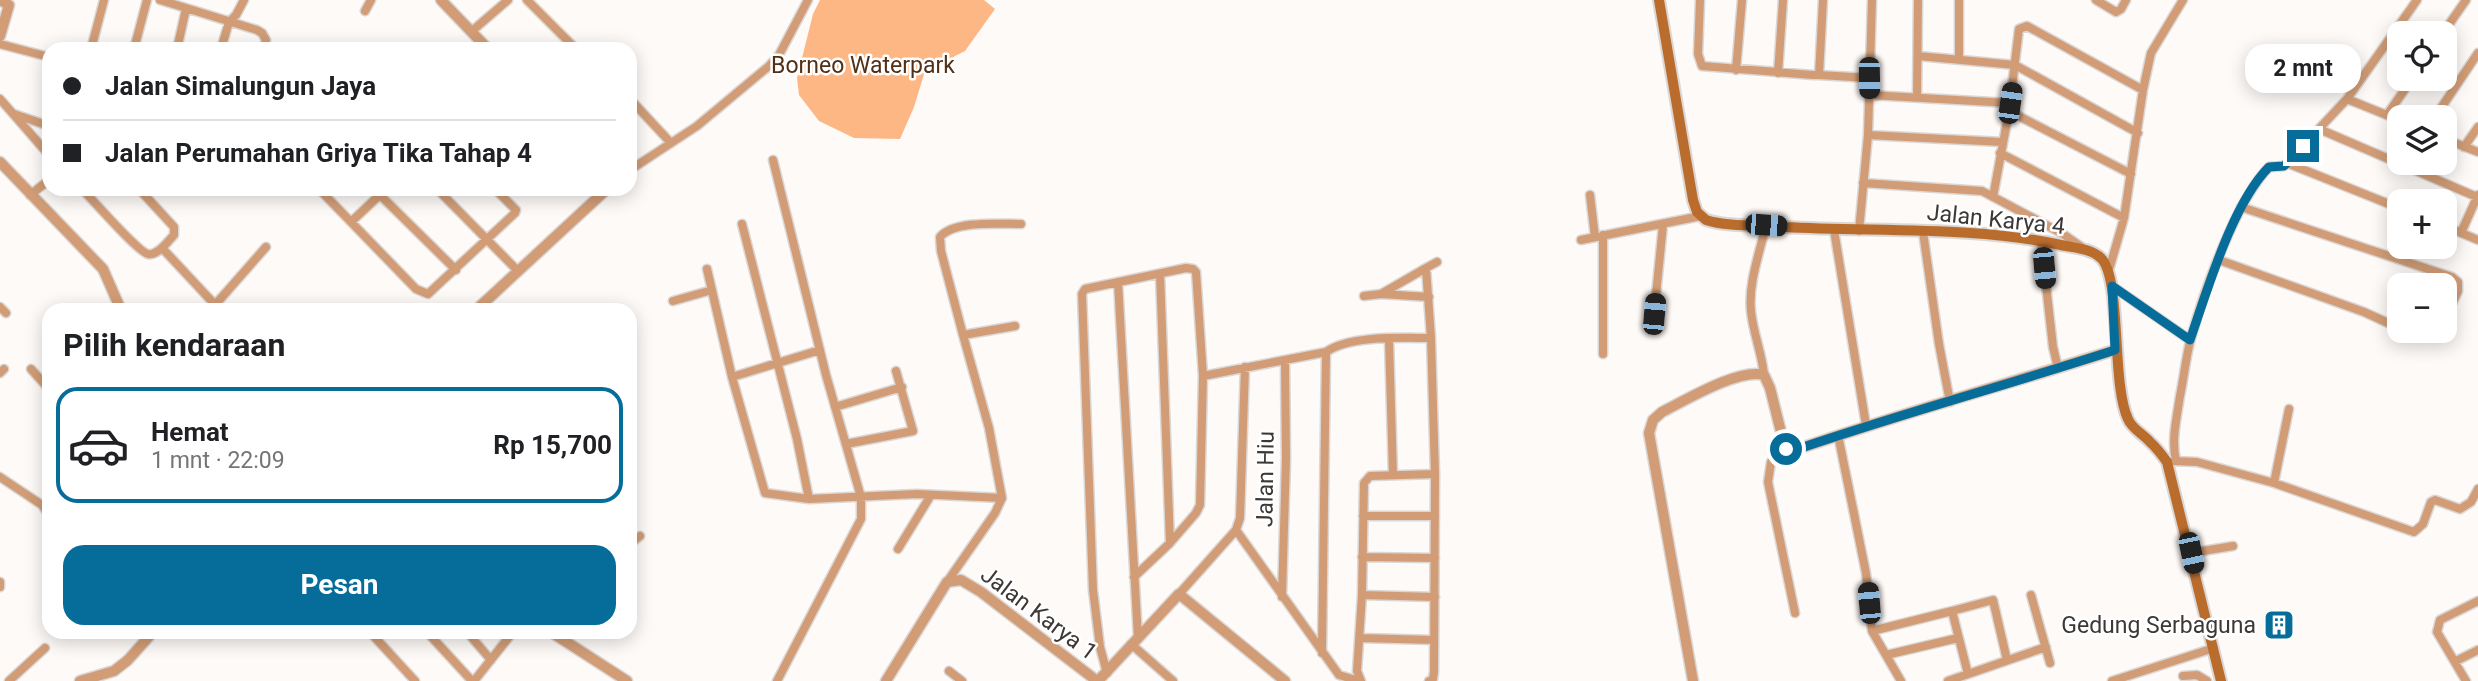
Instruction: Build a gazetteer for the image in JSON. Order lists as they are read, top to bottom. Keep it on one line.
{"streets":{"main road":["Jalan Karya 4"],"street":["Jalan Hiu","Jalan Karya 1"]},"parks":["Borneo Waterpark"],"places":{"building":["Gedung Serbaguna"]},"page":{"map_buttons":["+","−"],"banner":["Jalan Simalungun Jaya","Jalan Perumahan Griya Tika Tahap 4"],"bubble":"2 mnt","heading":"Pilih kendaraan","list":[{"name":"Hemat","note":"1 mnt · 22:09","value":"Rp 15,700"}],"buttons":"Pesan"}}
